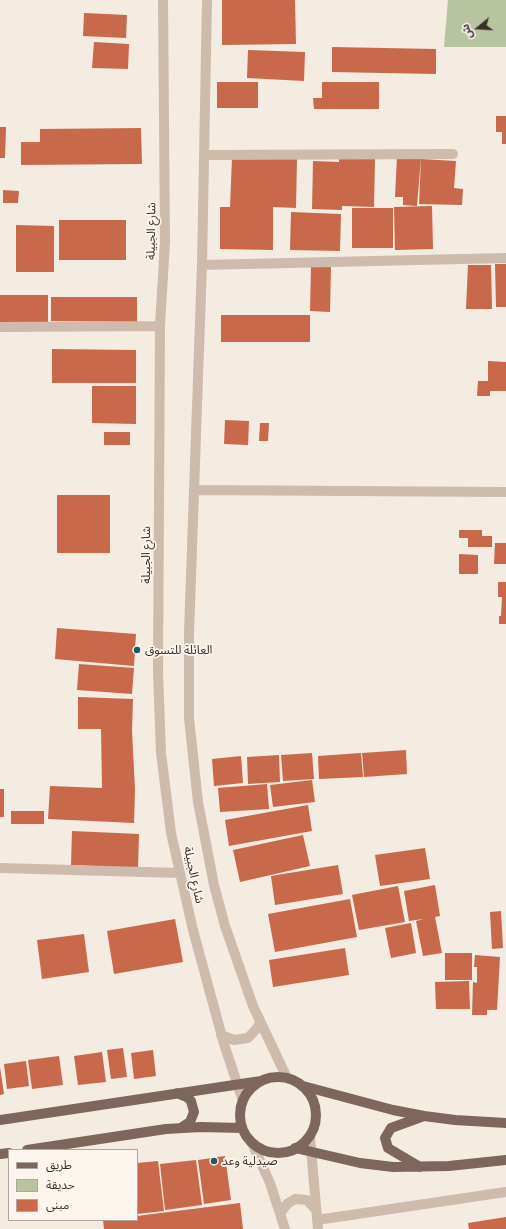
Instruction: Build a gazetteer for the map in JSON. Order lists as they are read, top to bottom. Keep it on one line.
{"streets":{"street":["شارع الجبيلة"]},"places":["العائلة للتسوق","صيدلية وعد"],"legend":["طريق","حديقة","مبنى"],"north":"left"}
